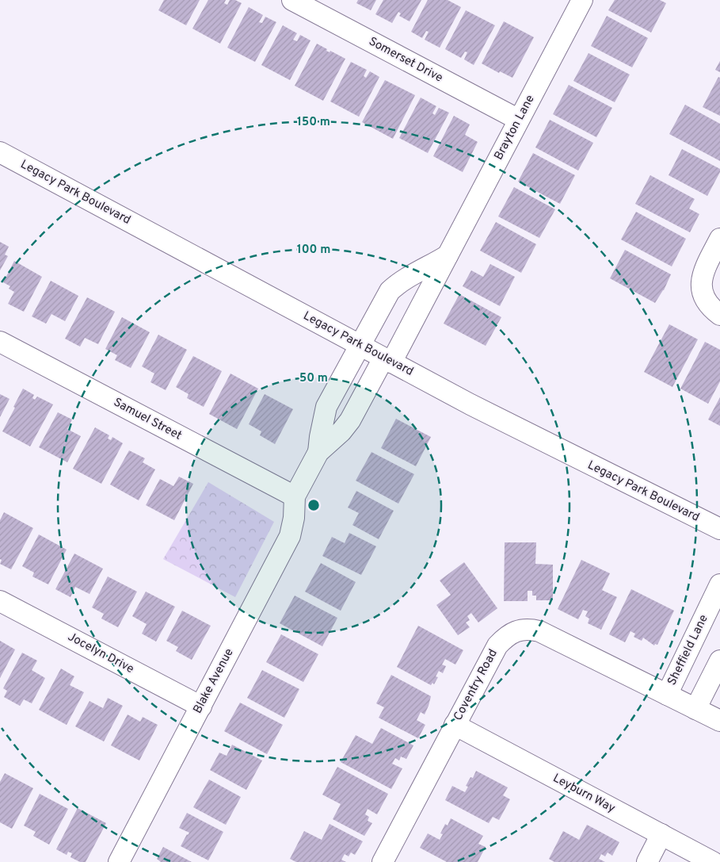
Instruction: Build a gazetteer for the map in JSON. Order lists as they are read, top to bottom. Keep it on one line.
{"streets":{"street":["Somerset Drive","Brayton Lane","Legacy Park Boulevard","Samuel Street","Sheffield Lane","Jocelyn Drive","Blake Avenue","Coventry Road","Leyburn Way"]},"crossings":[["Somerset Drive","Brayton Lane"],["Brayton Lane","Legacy Park Boulevard"],["Samuel Street","Blake Avenue"],["Sheffield Lane","Coventry Road"],["Jocelyn Drive","Blake Avenue"],["Coventry Road","Leyburn Way"]],"rings":["150 m","100 m","50 m"]}
